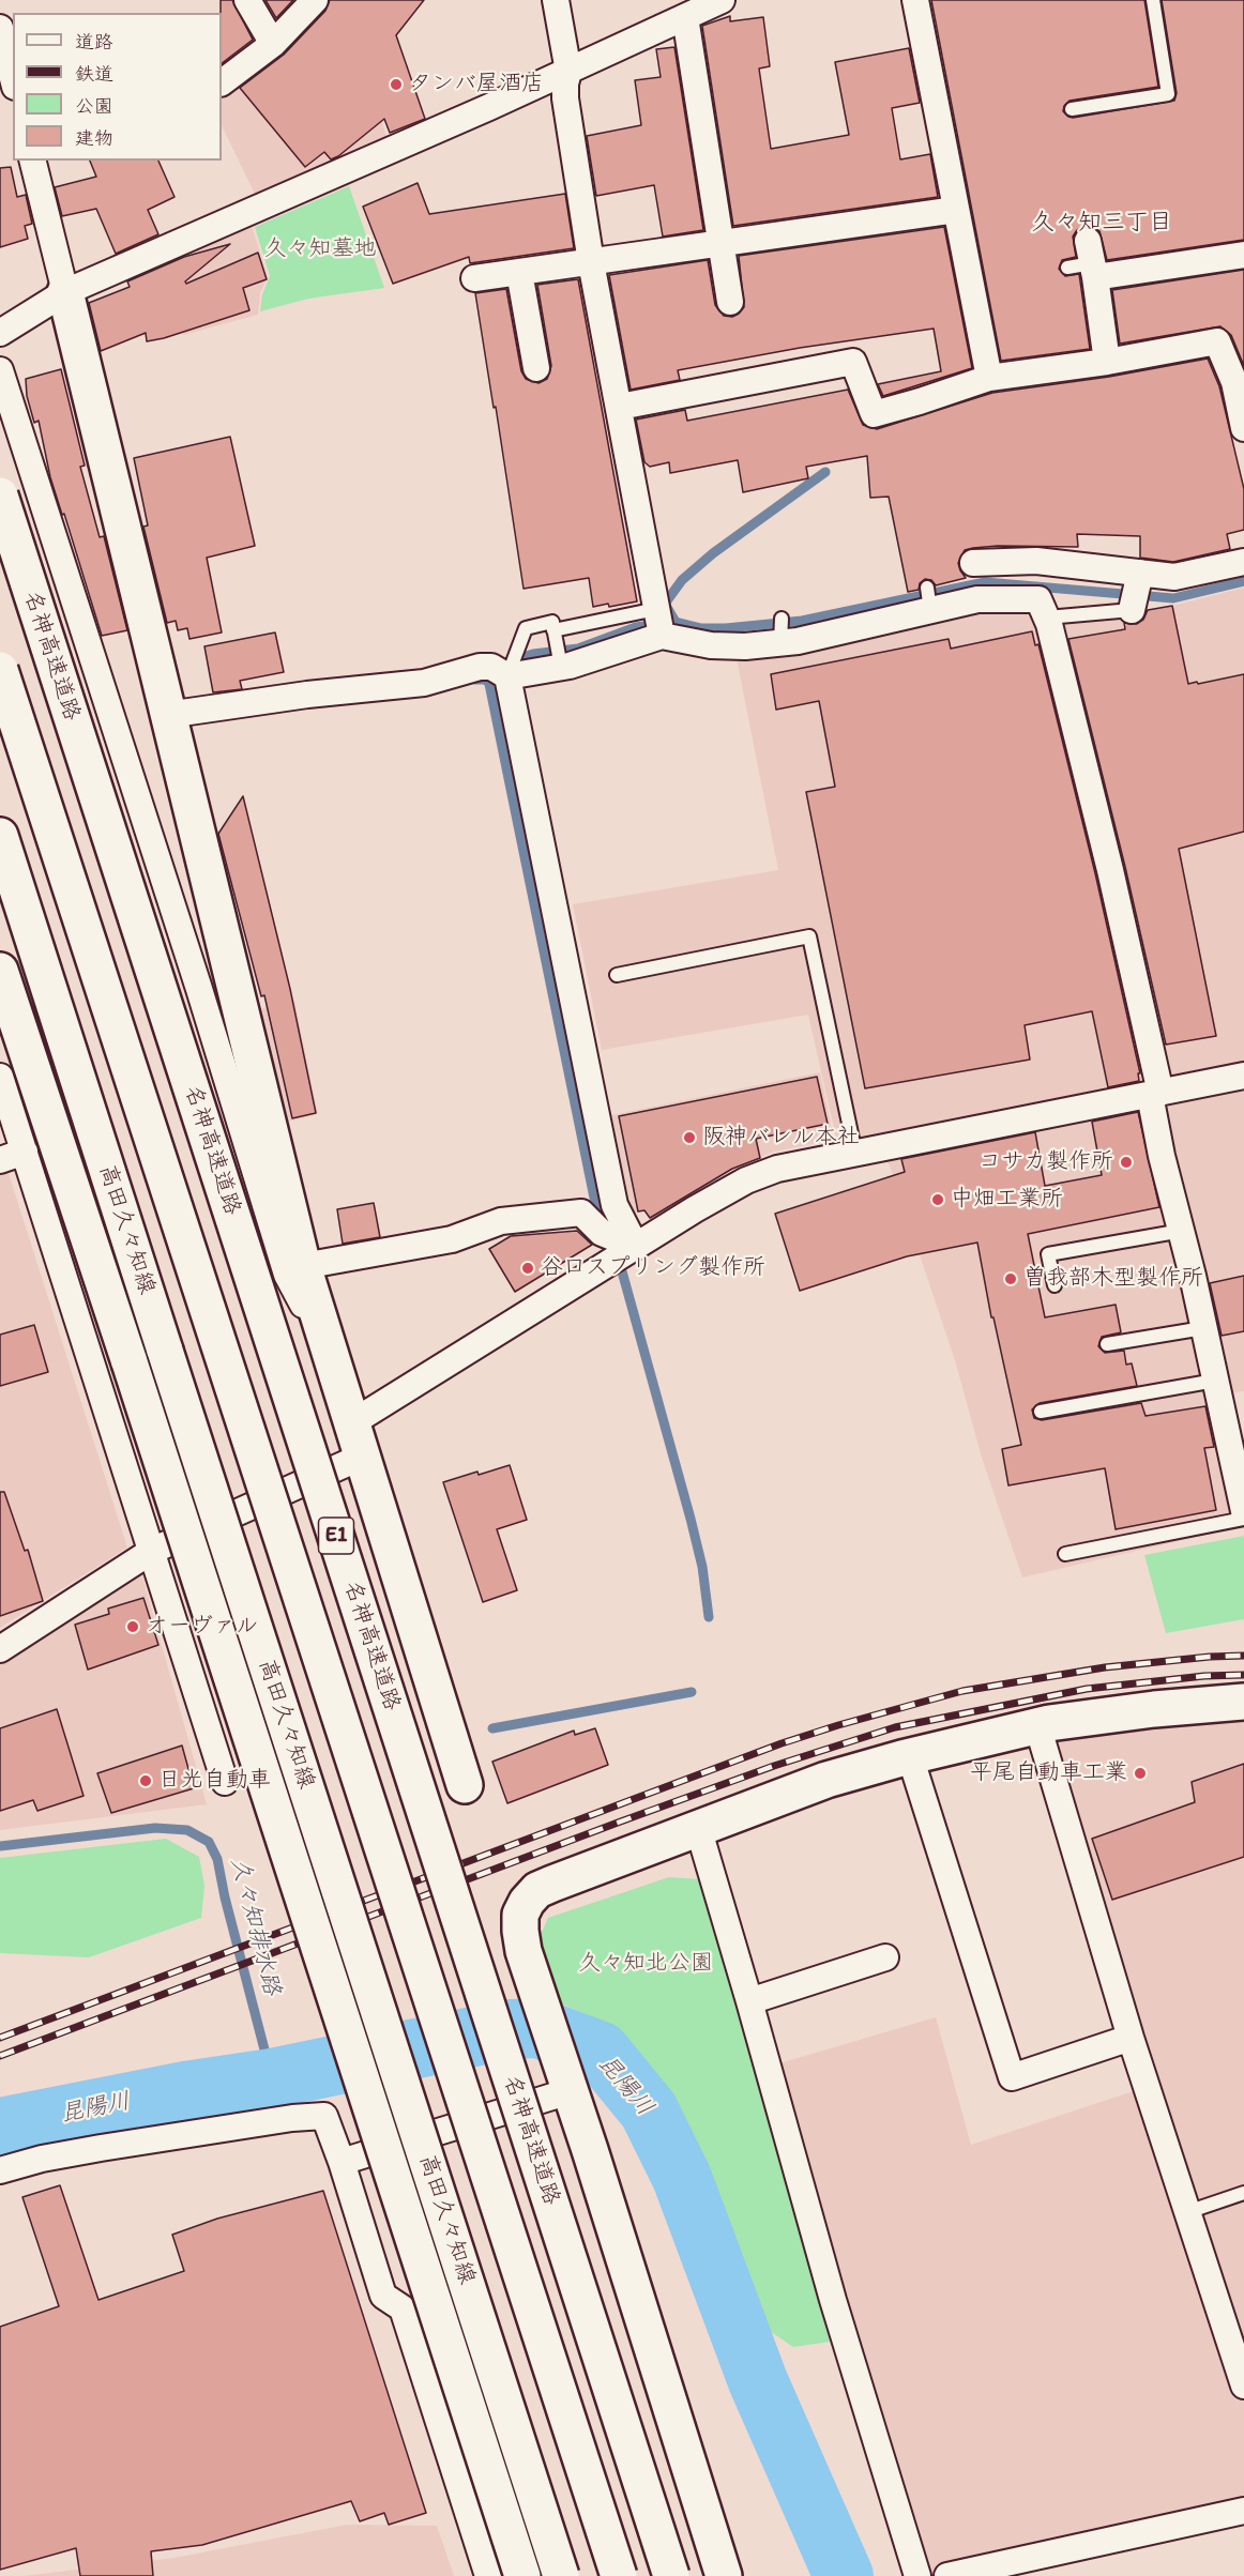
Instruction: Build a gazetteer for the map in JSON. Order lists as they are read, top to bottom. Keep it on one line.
{"streets":{"main road":["名神高速道路","高田久々知線","E1"]},"districts":["久々知三丁目"],"water":["久々知排水路","昆陽川"],"parks":["久々知墓地","久々知北公園"],"places":["タンバ屋酒店","阪神バレル本社","コサカ製作所","中畑工業所","谷口スプリング製作所","曽我部木型製作所","オーヴァル","平尾自動車工業","日光自動車"],"legend":["道路","鉄道","公園","建物"]}
